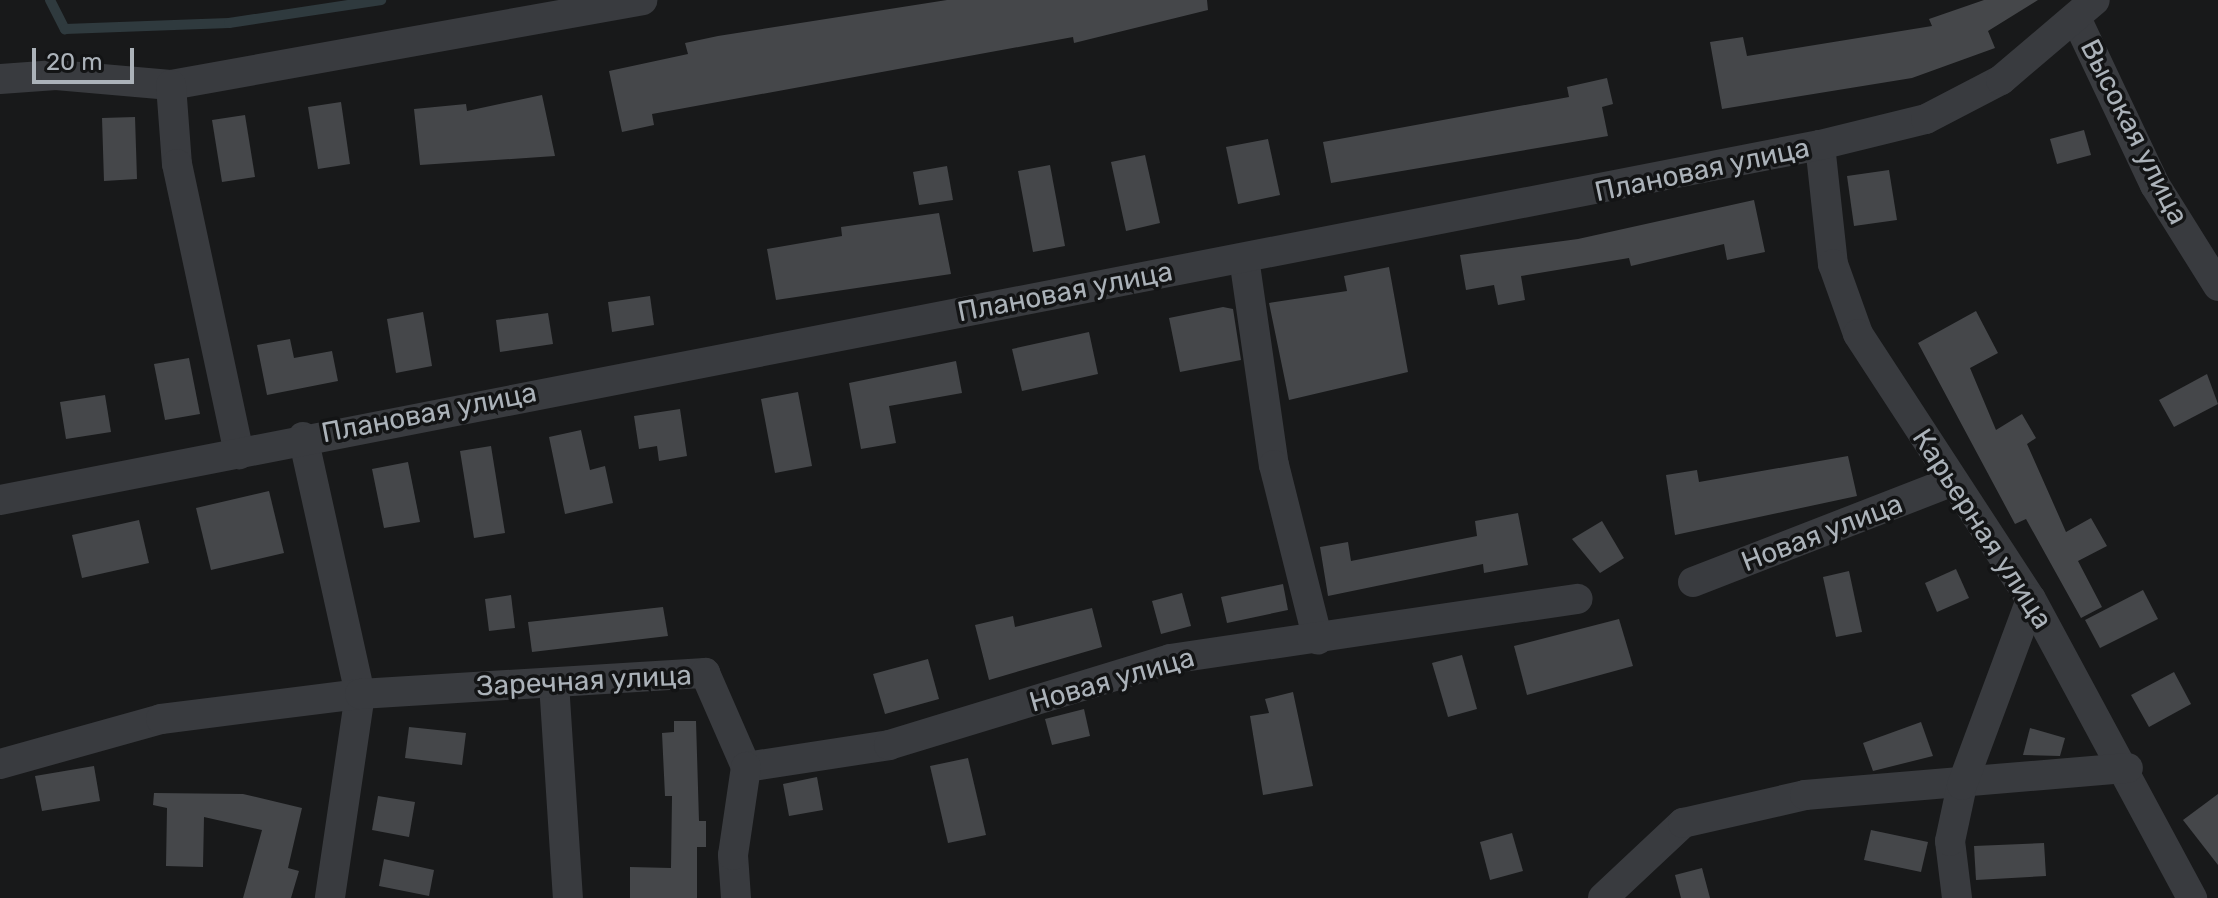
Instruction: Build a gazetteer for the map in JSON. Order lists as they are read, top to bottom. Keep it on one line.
{"streets":{"street":["Высокая улица","Плановая улица","Карьерная улица","Новая улица","Заречная улица"]},"crossings":[["Высокая улица","Плановая улица"],["Плановая улица","Карьерная улица"],["Карьерная улица","Новая улица"],["Новая улица","Заречная улица"]],"scale_bar":"20 m"}
